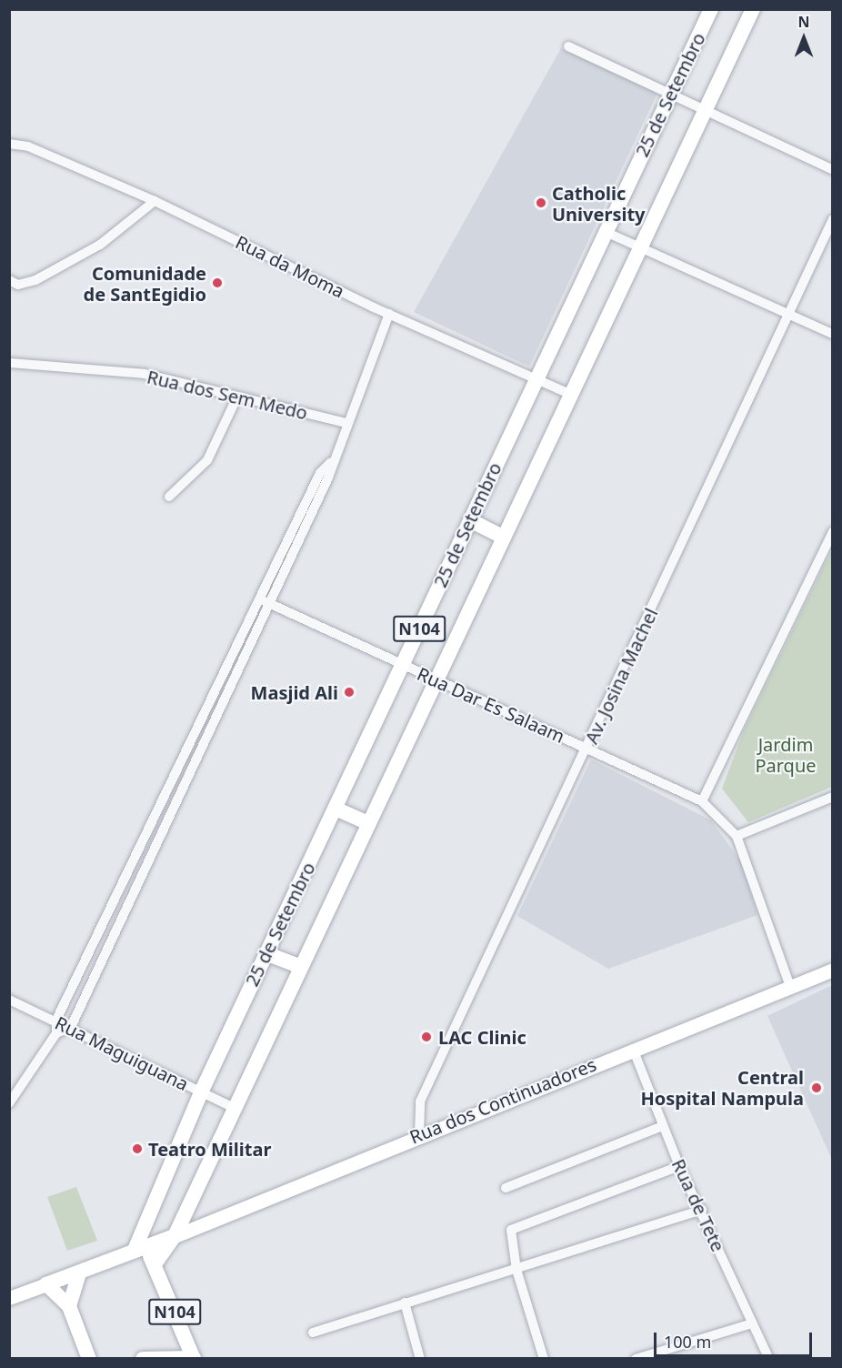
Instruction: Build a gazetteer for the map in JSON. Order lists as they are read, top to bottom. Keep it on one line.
{"streets":{"main road":["25 de Setembro","N104"],"street":["Rua da Moma","Rua dos Sem Medo","Av. Josina Machel","Rua Dar Es Salaam","Rua Maguiguana","Rua dos Continuadores","Rua de Tete"]},"crossings":[["25 de Setembro","Rua da Moma"],["25 de Setembro","N104"],["25 de Setembro","Rua Dar Es Salaam"],["25 de Setembro","Rua Maguiguana"],["25 de Setembro","Rua dos Continuadores"],["N104","Rua dos Continuadores"],["Av. Josina Machel","Rua Dar Es Salaam"],["Av. Josina Machel","Rua dos Continuadores"],["Rua Dar Es Salaam","Rua dos Continuadores"],["Rua dos Continuadores","Rua de Tete"]],"parks":["Jardim Parque"],"places":["Catholic University","Comunidade de SantEgidio","Masjid Ali","LAC Clinic","Central Hospital Nampula","Teatro Militar"],"scale_bar":"100 m","north":"top"}
